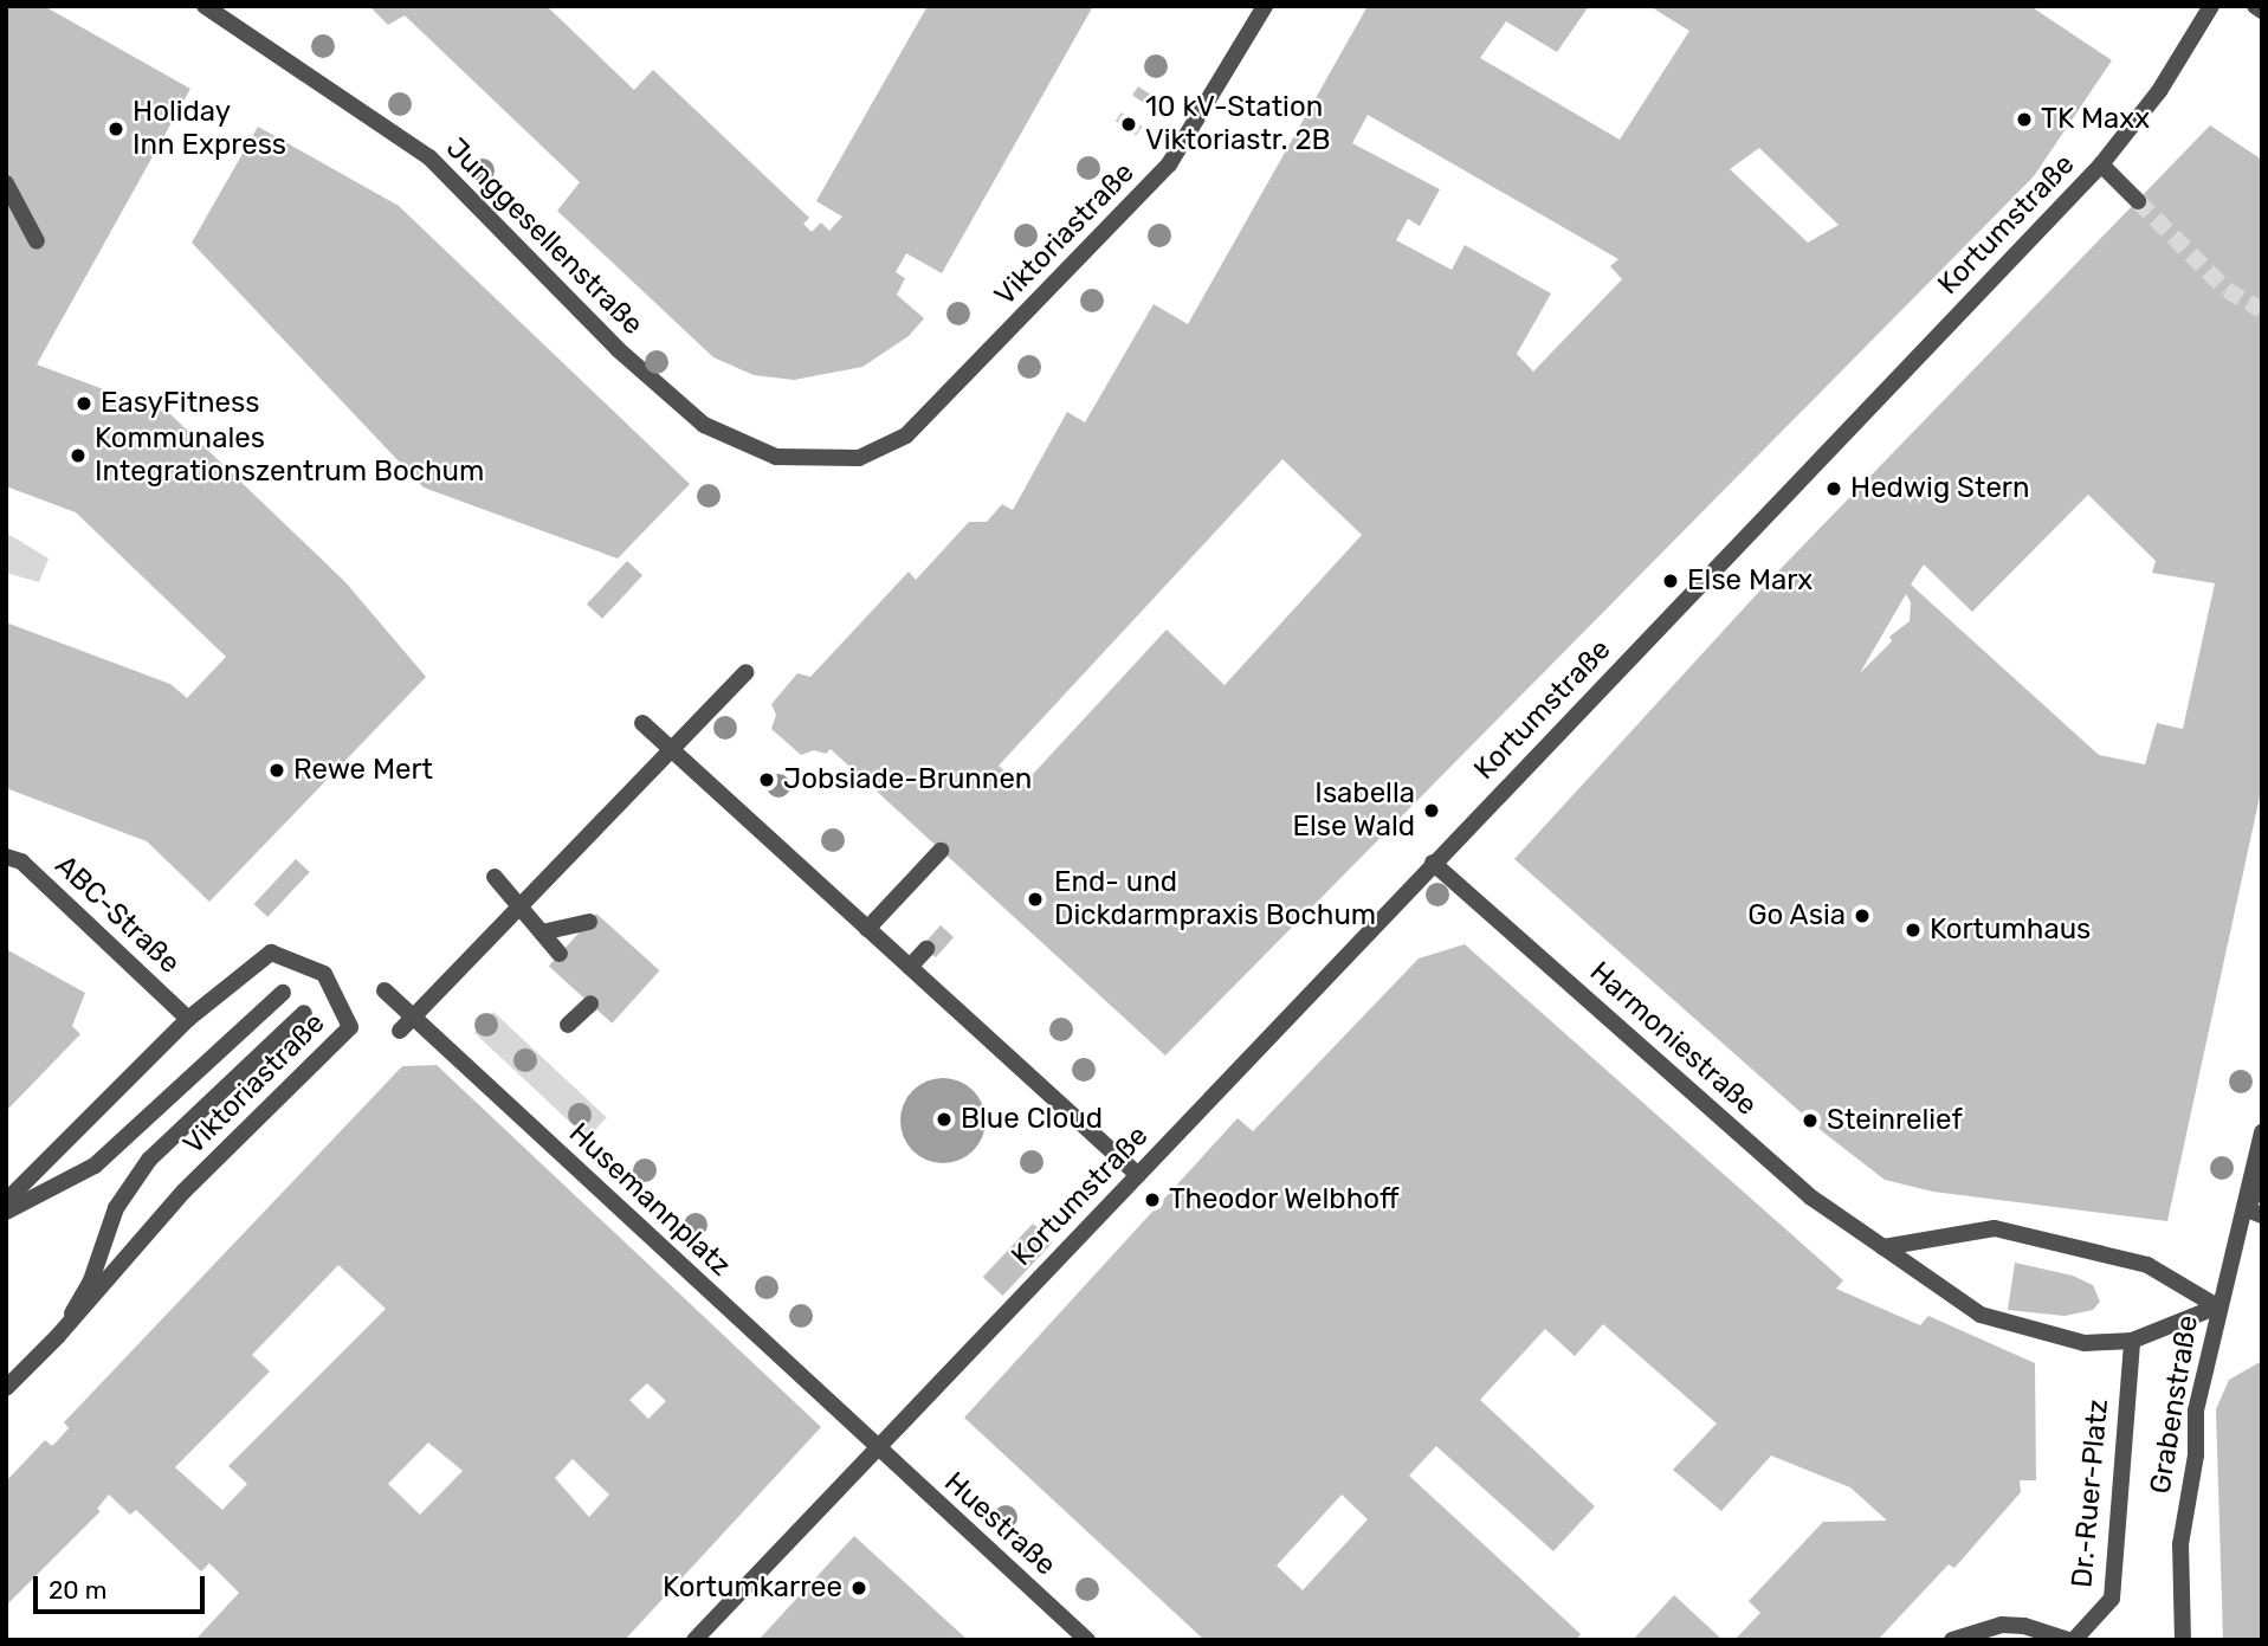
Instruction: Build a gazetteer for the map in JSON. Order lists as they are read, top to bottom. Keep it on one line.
{"streets":{"street":["Kortumstraße","Viktoriastraße","Junggesellenstraße","ABC-Straße","Harmoniestraße","Husemannplatz","Grabenstraße","Dr.-Ruer-Platz","Huestraße"]},"crossings":[["Kortumstraße","Harmoniestraße"],["Kortumstraße","Husemannplatz"],["Kortumstraße","Huestraße"],["Viktoriastraße","Junggesellenstraße"],["Viktoriastraße","ABC-Straße"],["Harmoniestraße","Grabenstraße"],["Harmoniestraße","Dr.-Ruer-Platz"],["Husemannplatz","Huestraße"]],"places":["TK Maxx","10 kV-Station Viktoriastr. 2B","Holiday Inn Express","EasyFitness","Kommunales Integrationszentrum Bochum","Hedwig Stern","Else Marx","Rewe Mert","Jobsiade-Brunnen","Isabella Else Wald","End- und Dickdarmpraxis Bochum","Go Asia","Kortumhaus","Blue Cloud","Steinrelief","Theodor Welbhoff","Kortumkarree"],"scale_bar":"20 m"}
